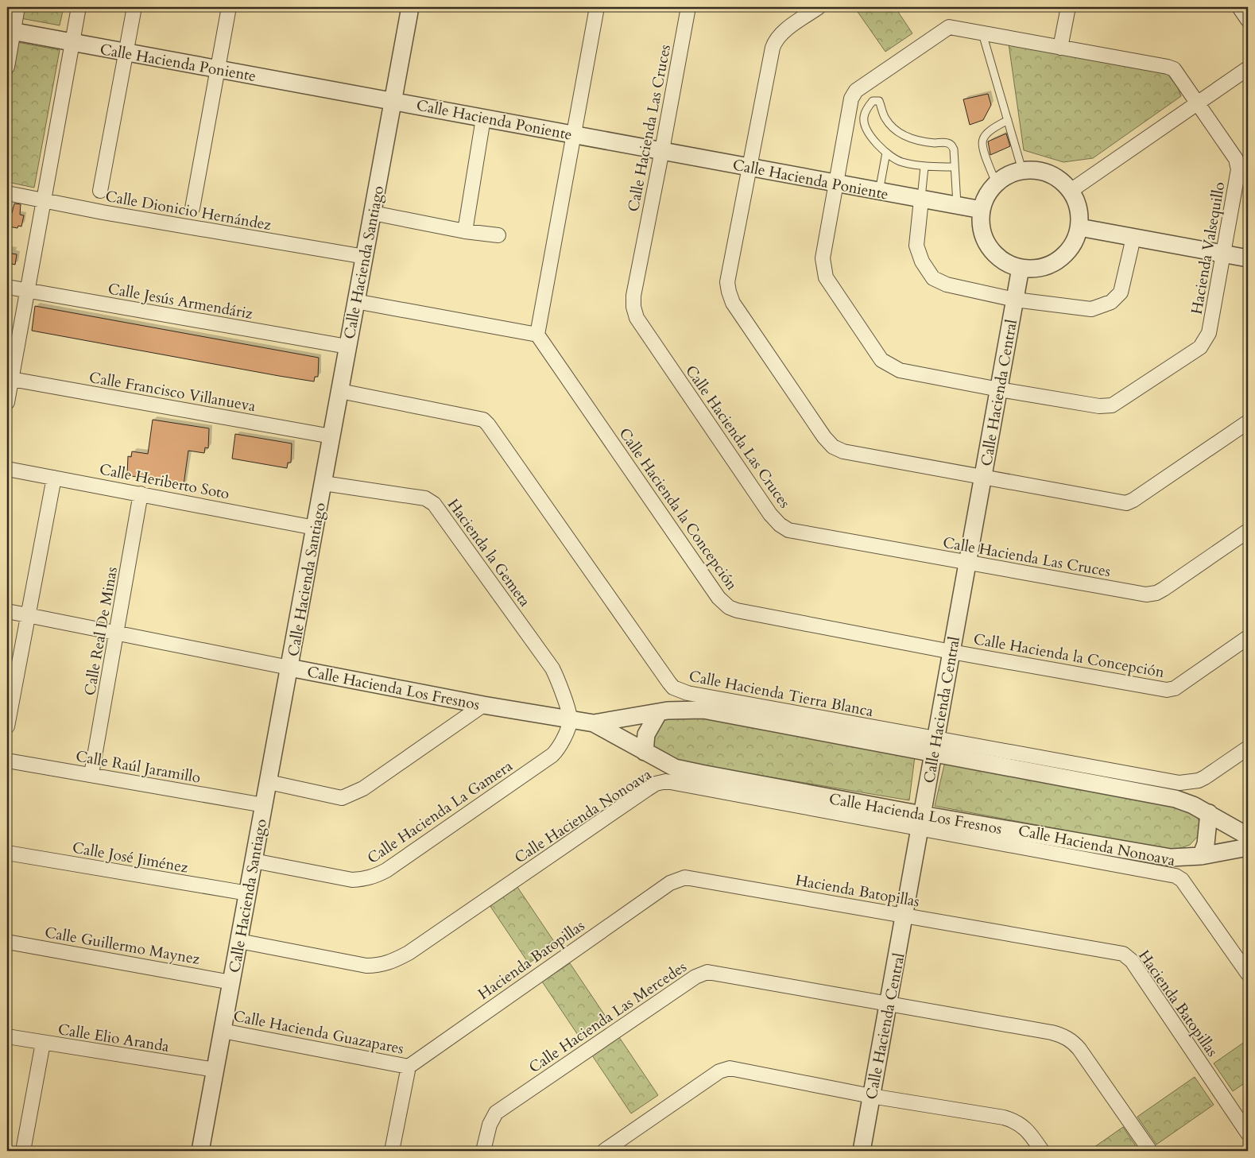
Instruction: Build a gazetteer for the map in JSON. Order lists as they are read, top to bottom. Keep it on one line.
{"streets":{"street":["Calle Hacienda Poniente","Calle Hacienda Las Cruces","Calle Dionicio Hernández","Hacienda Valsequillo","Calle Hacienda Santiago","Calle Jesús Armendáriz","Calle Francisco Villanueva","Calle Hacienda Central","Calle Heriberto Soto","Calle Hacienda la Concepción","Hacienda la Gemeta","Calle Real De Minas","Calle Hacienda Los Fresnos","Calle Hacienda Tierra Blanca","Calle Raúl Jaramillo","Calle Hacienda La Gamera","Calle Hacienda Nonoava","Calle José Jiménez","Hacienda Batopillas","Calle Guillermo Maynez","Calle Hacienda Las Mercedes","Calle Hacienda Guazapares","Calle Elio Aranda"]},"crossings":[["Calle Hacienda Poniente","Calle Hacienda Las Cruces"],["Calle Hacienda Poniente","Hacienda Valsequillo"],["Calle Hacienda Poniente","Calle Hacienda Santiago"],["Calle Hacienda Poniente","Calle Hacienda Central"],["Calle Hacienda Las Cruces","Calle Hacienda Central"],["Calle Dionicio Hernández","Calle Hacienda Santiago"],["Hacienda Valsequillo","Calle Hacienda Central"],["Calle Hacienda Santiago","Calle Jesús Armendáriz"],["Calle Hacienda Santiago","Calle Francisco Villanueva"],["Calle Hacienda Santiago","Calle Heriberto Soto"],["Calle Hacienda Santiago","Hacienda la Gemeta"],["Calle Hacienda Santiago","Calle Hacienda Los Fresnos"],["Calle Hacienda Santiago","Calle Hacienda Tierra Blanca"],["Calle Hacienda Santiago","Calle Raúl Jaramillo"],["Calle Hacienda Santiago","Calle Hacienda La Gamera"],["Calle Hacienda Santiago","Calle Hacienda Nonoava"],["Calle Hacienda Santiago","Calle José Jiménez"],["Calle Hacienda Santiago","Calle Guillermo Maynez"],["Calle Hacienda Santiago","Calle Hacienda Guazapares"],["Calle Hacienda Santiago","Calle Elio Aranda"],["Calle Hacienda Central","Calle Hacienda la Concepción"],["Calle Hacienda Central","Calle Hacienda Los Fresnos"],["Calle Hacienda Central","Calle Hacienda Tierra Blanca"],["Calle Hacienda Central","Calle Hacienda Nonoava"],["Calle Hacienda Central","Hacienda Batopillas"],["Calle Hacienda Central","Calle Hacienda Las Mercedes"],["Calle Heriberto Soto","Calle Real De Minas"],["Hacienda la Gemeta","Calle Hacienda Los Fresnos"],["Hacienda la Gemeta","Calle Hacienda La Gamera"],["Calle Real De Minas","Calle Hacienda Los Fresnos"],["Calle Real De Minas","Calle Raúl Jaramillo"],["Calle Hacienda Los Fresnos","Calle Hacienda Tierra Blanca"],["Calle Hacienda Los Fresnos","Calle Hacienda La Gamera"],["Calle Hacienda Los Fresnos","Calle Hacienda Nonoava"],["Hacienda Batopillas","Calle Hacienda Guazapares"]]}
